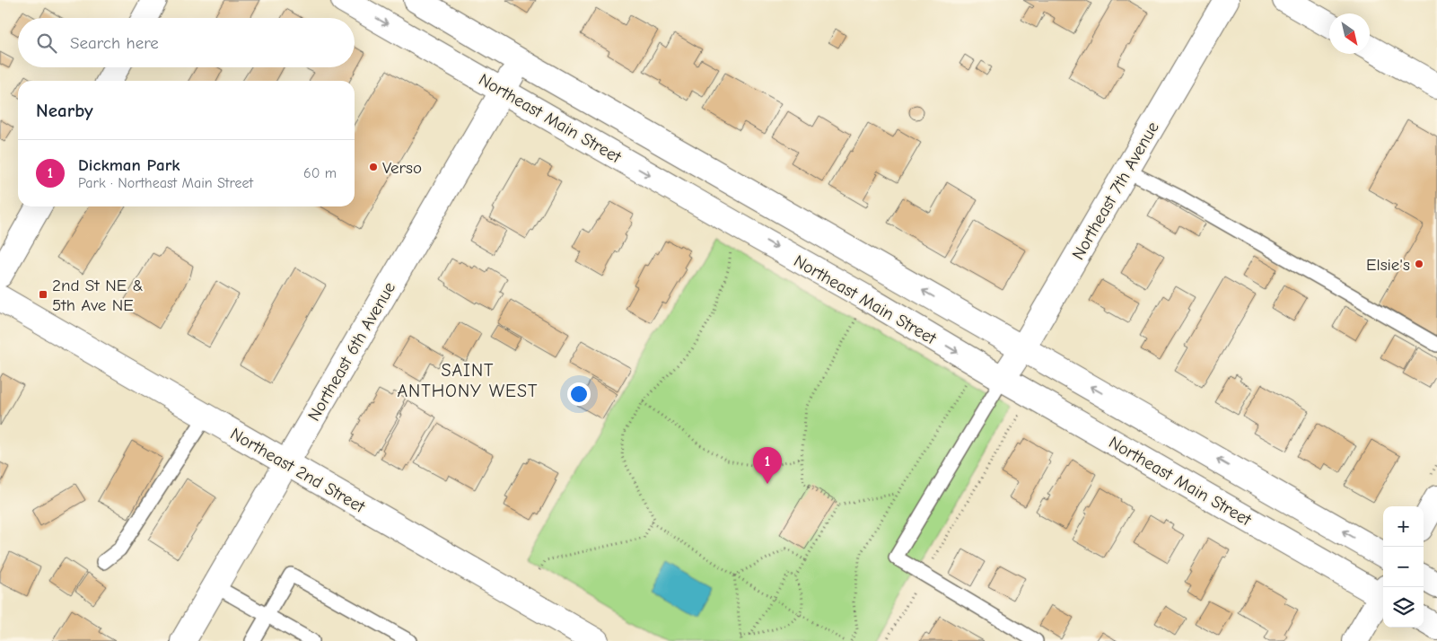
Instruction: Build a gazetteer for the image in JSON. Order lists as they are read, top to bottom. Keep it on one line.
{"streets":{"street":["Northeast Main Street","Northeast 7th Avenue","Northeast 6th Avenue","Northeast 2nd Street"]},"crossings":[["Northeast Main Street","Northeast 7th Avenue"],["Northeast Main Street","Northeast 6th Avenue"],["Northeast 6th Avenue","Northeast 2nd Street"]],"districts":["SAINT ANTHONY WEST"],"places":{"other":["Verso","Elsie's"],"transit":["2nd St NE & 5th Ave NE"]},"north":"bottom right","page":{"search":"Search here","heading":"Nearby","list":[{"mark":"1","name":"Dickman Park","note":"Park · Northeast Main Street","value":"60 m"}],"pins":"1","map_buttons":["+","−"]}}
